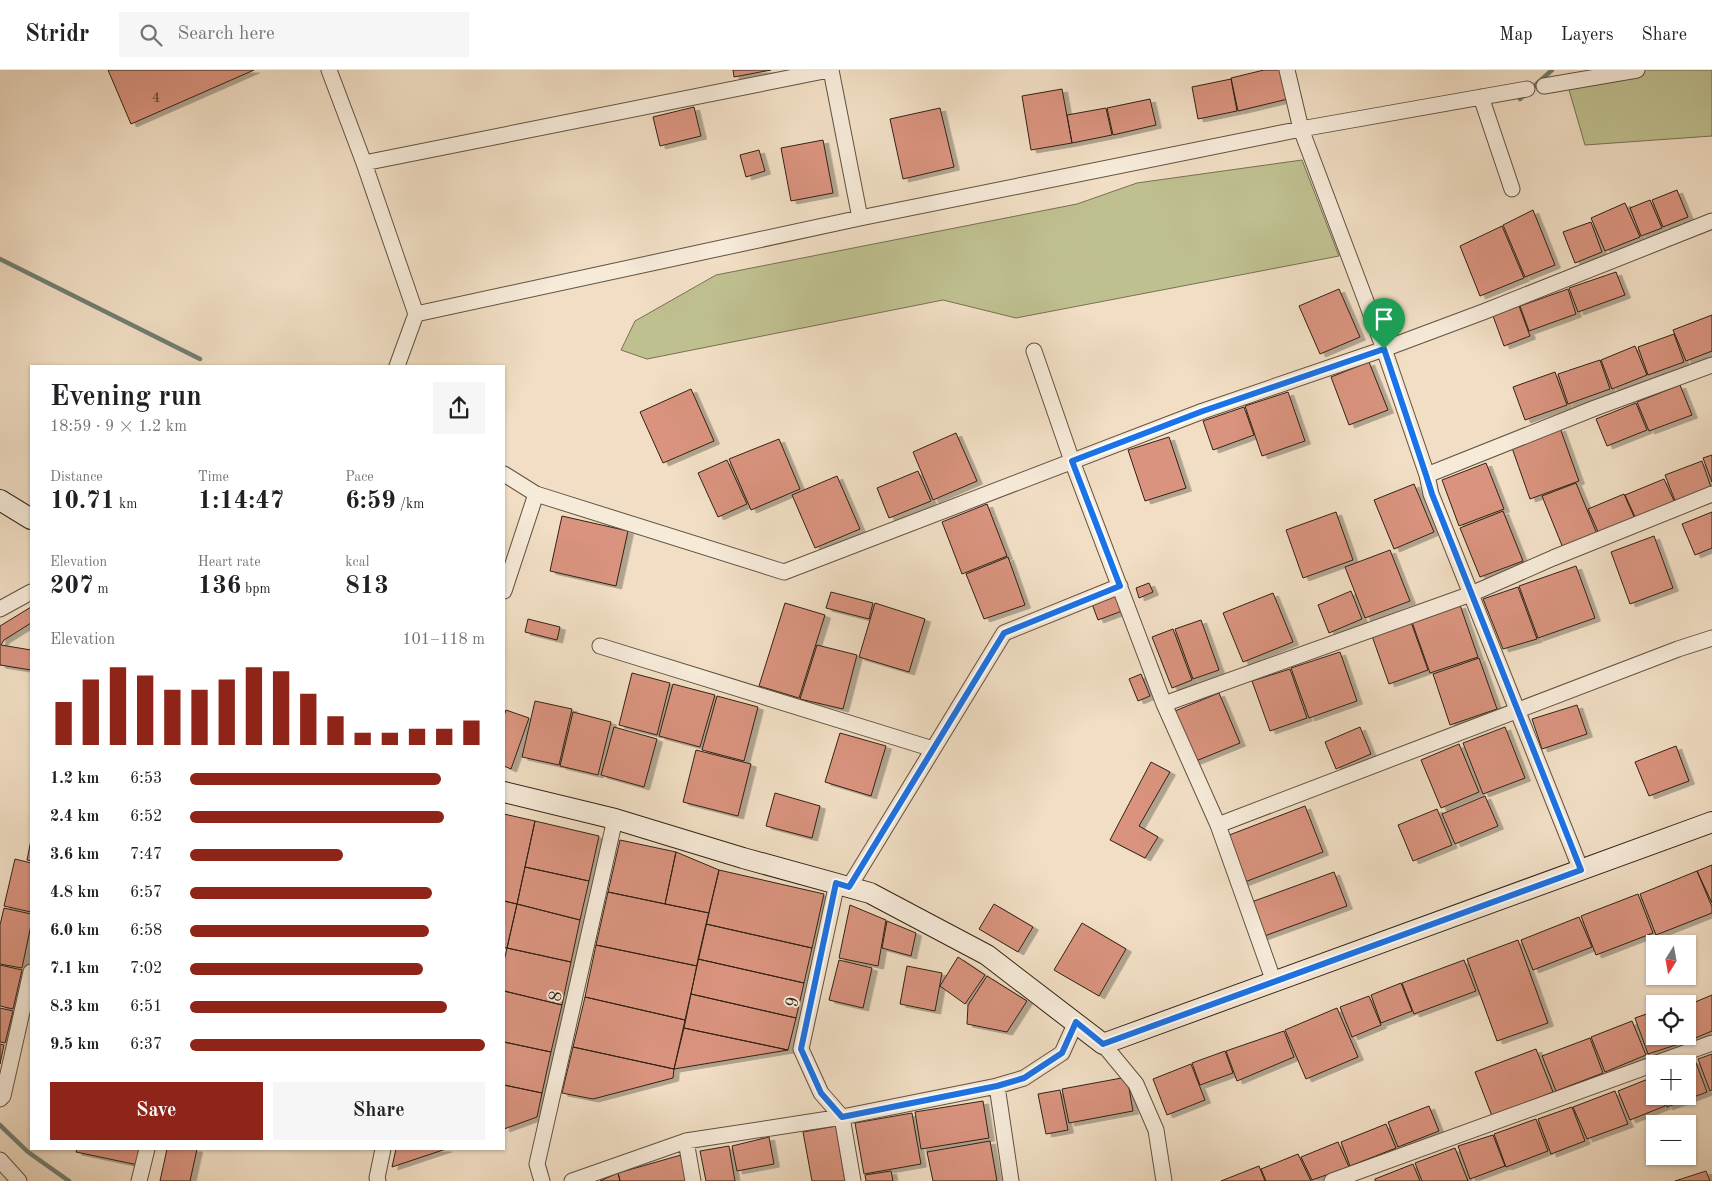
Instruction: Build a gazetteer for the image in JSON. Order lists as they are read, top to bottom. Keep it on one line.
{"streets":{"street":["8","9"]},"house_numbers":["4"],"north":"bottom","page":{"header":"Stridr","search":"Search here","nav":["Map","Layers","Share"],"heading":["Evening run","18:59 · 9 × 1.2 km"],"stats":[["Distance","10.71 km"],["Time","1:14:47"],["Pace","6:59 /km"],["Elevation","207 m"],["Heart rate","136 bpm"],["kcal","813"]],"chart":["Elevation","101–118 m"],"list":[{"name":"1.2 km","note":"6:53"},{"name":"2.4 km","note":"6:52"},{"name":"3.6 km","note":"7:47"},{"name":"4.8 km","note":"6:57"},{"name":"6.0 km","note":"6:58"},{"name":"7.1 km","note":"7:02"},{"name":"8.3 km","note":"6:51"},{"name":"9.5 km","note":"6:37"}],"map_buttons":["+","−"],"buttons":["Save","Share"]}}
